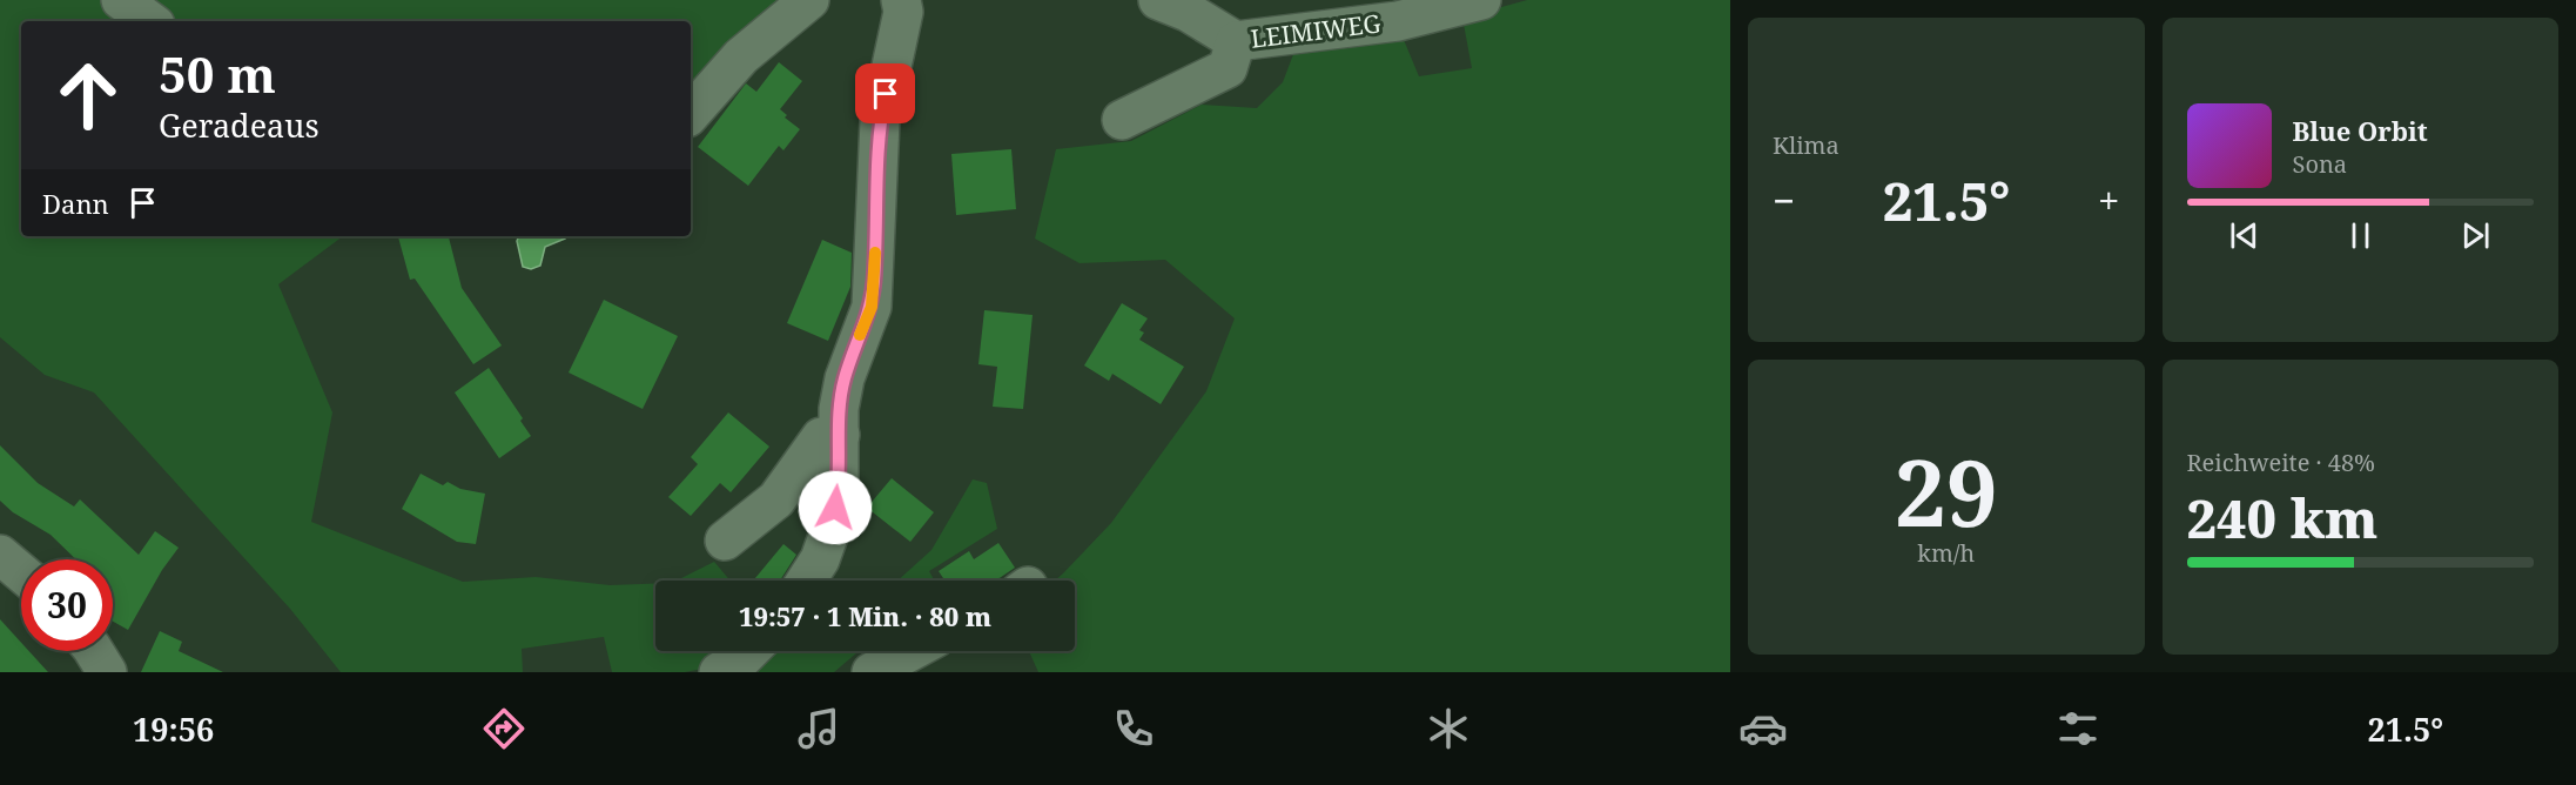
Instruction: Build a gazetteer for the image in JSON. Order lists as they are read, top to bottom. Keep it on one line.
{"streets":{"street":["LEIMIWEG"]},"page":{"tile":["Klima",["29","km/h"],["Reichweite · 48%","240 km"]],"turn":["50 m","Geradeaus"],"song":["Blue Orbit","Sona"],"then":"Dann","heat":["−","21.5°","+"],"limit":"30","trip":"19:57 · 1 Min. · 80 m","tabs":["19:56","21.5°"]}}
